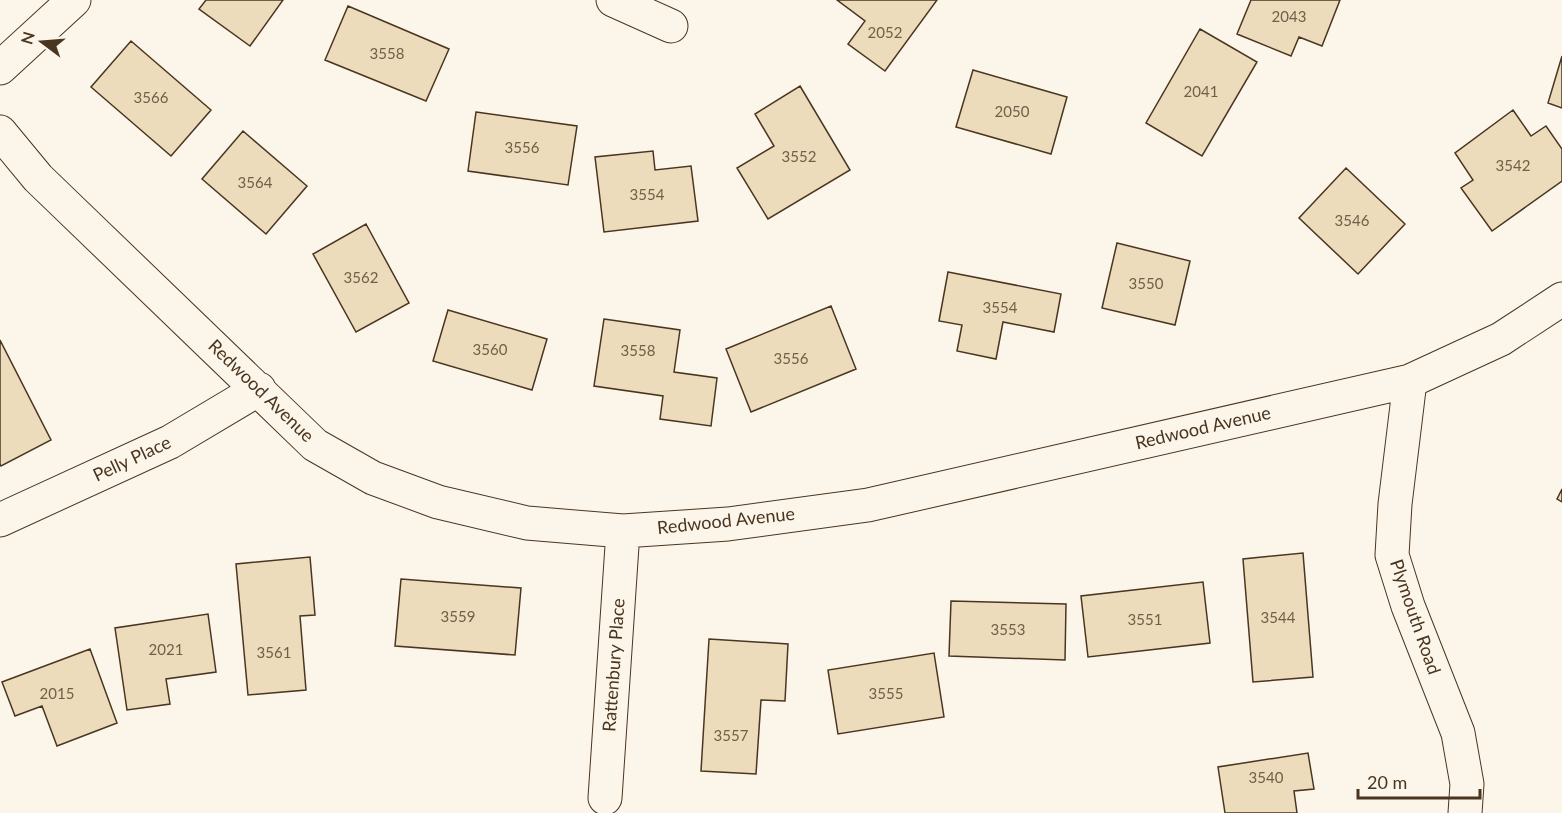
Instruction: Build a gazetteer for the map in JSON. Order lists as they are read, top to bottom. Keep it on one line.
{"streets":{"street":["Redwood Avenue","Pelly Place","Plymouth Road","Rattenbury Place"]},"crossings":[["Redwood Avenue","Pelly Place"],["Redwood Avenue","Plymouth Road"],["Redwood Avenue","Rattenbury Place"]],"house_numbers":["2043","2052","3558","2041","3566","2050","3556","3552","3542","3564","3554","3546","3562","3550","3554","3560","3558","3556","3559","3544","3551","3553","2021","3561","2015","3555","3557","3540"],"scale_bar":"20 m","north":"left"}
